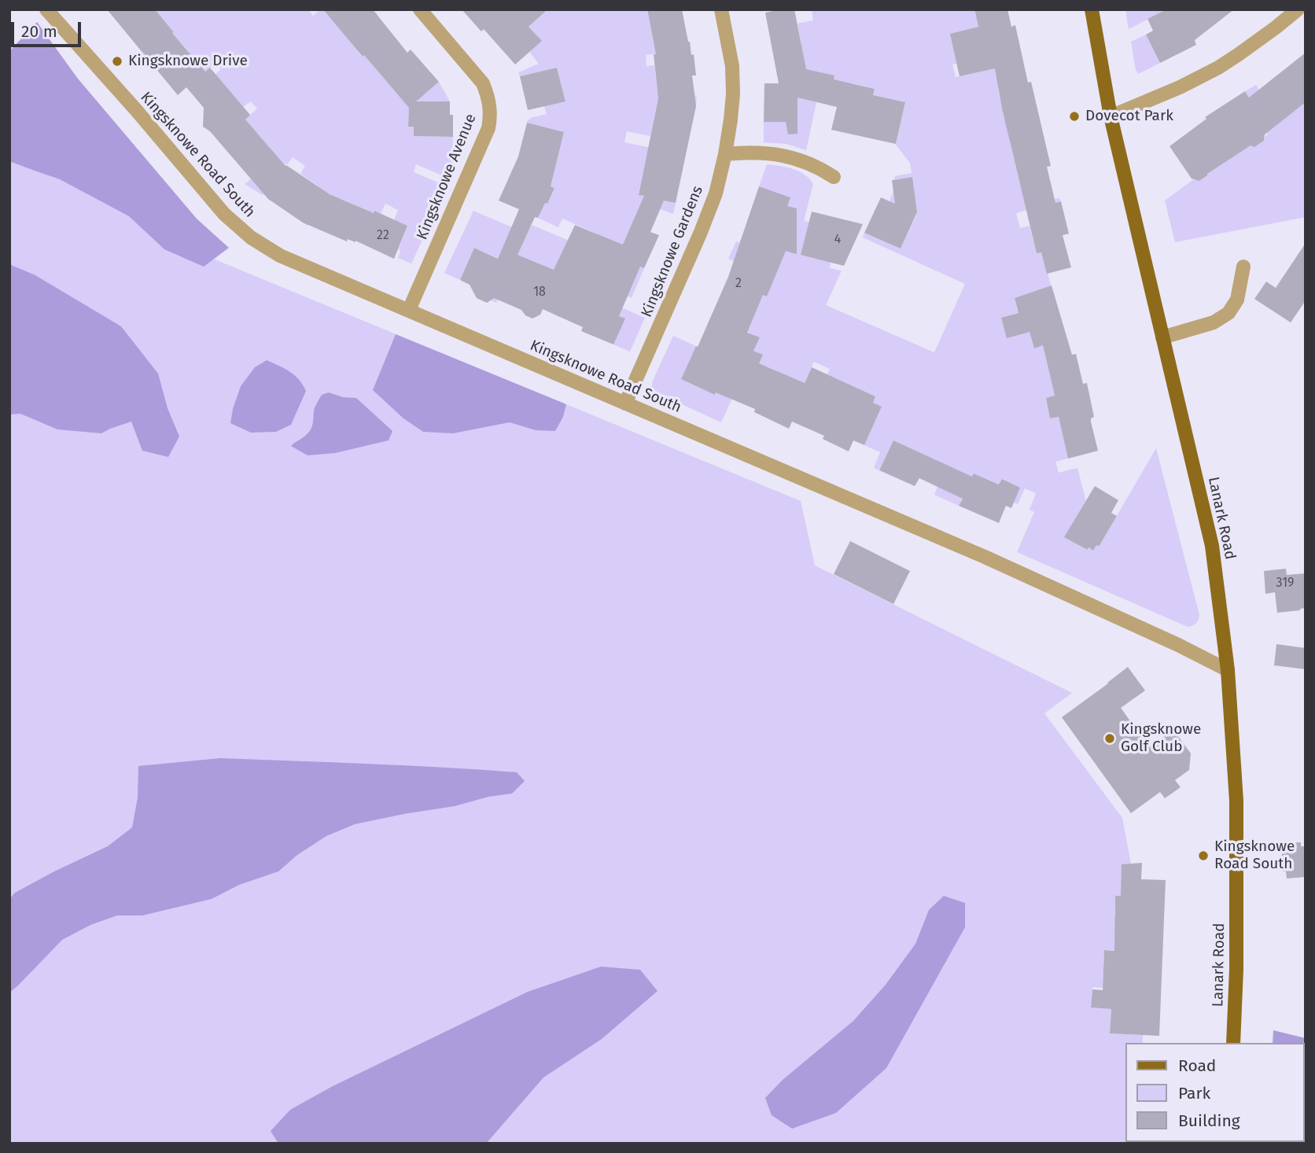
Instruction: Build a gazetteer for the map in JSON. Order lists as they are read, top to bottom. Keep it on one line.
{"streets":{"main road":["Lanark Road"],"street":["Kingsknowe Road South","Kingsknowe Avenue","Kingsknowe Gardens"]},"crossings":[["Kingsknowe Road South","Kingsknowe Avenue"],["Kingsknowe Road South","Kingsknowe Gardens"],["Kingsknowe Road South","Lanark Road"]],"places":["Kingsknowe Drive","Dovecot Park","Kingsknowe Golf Club","Kingsknowe Road South"],"house_numbers":["22","4","2","18","319"],"legend":["Road","Park","Building"],"scale_bar":"20 m"}
